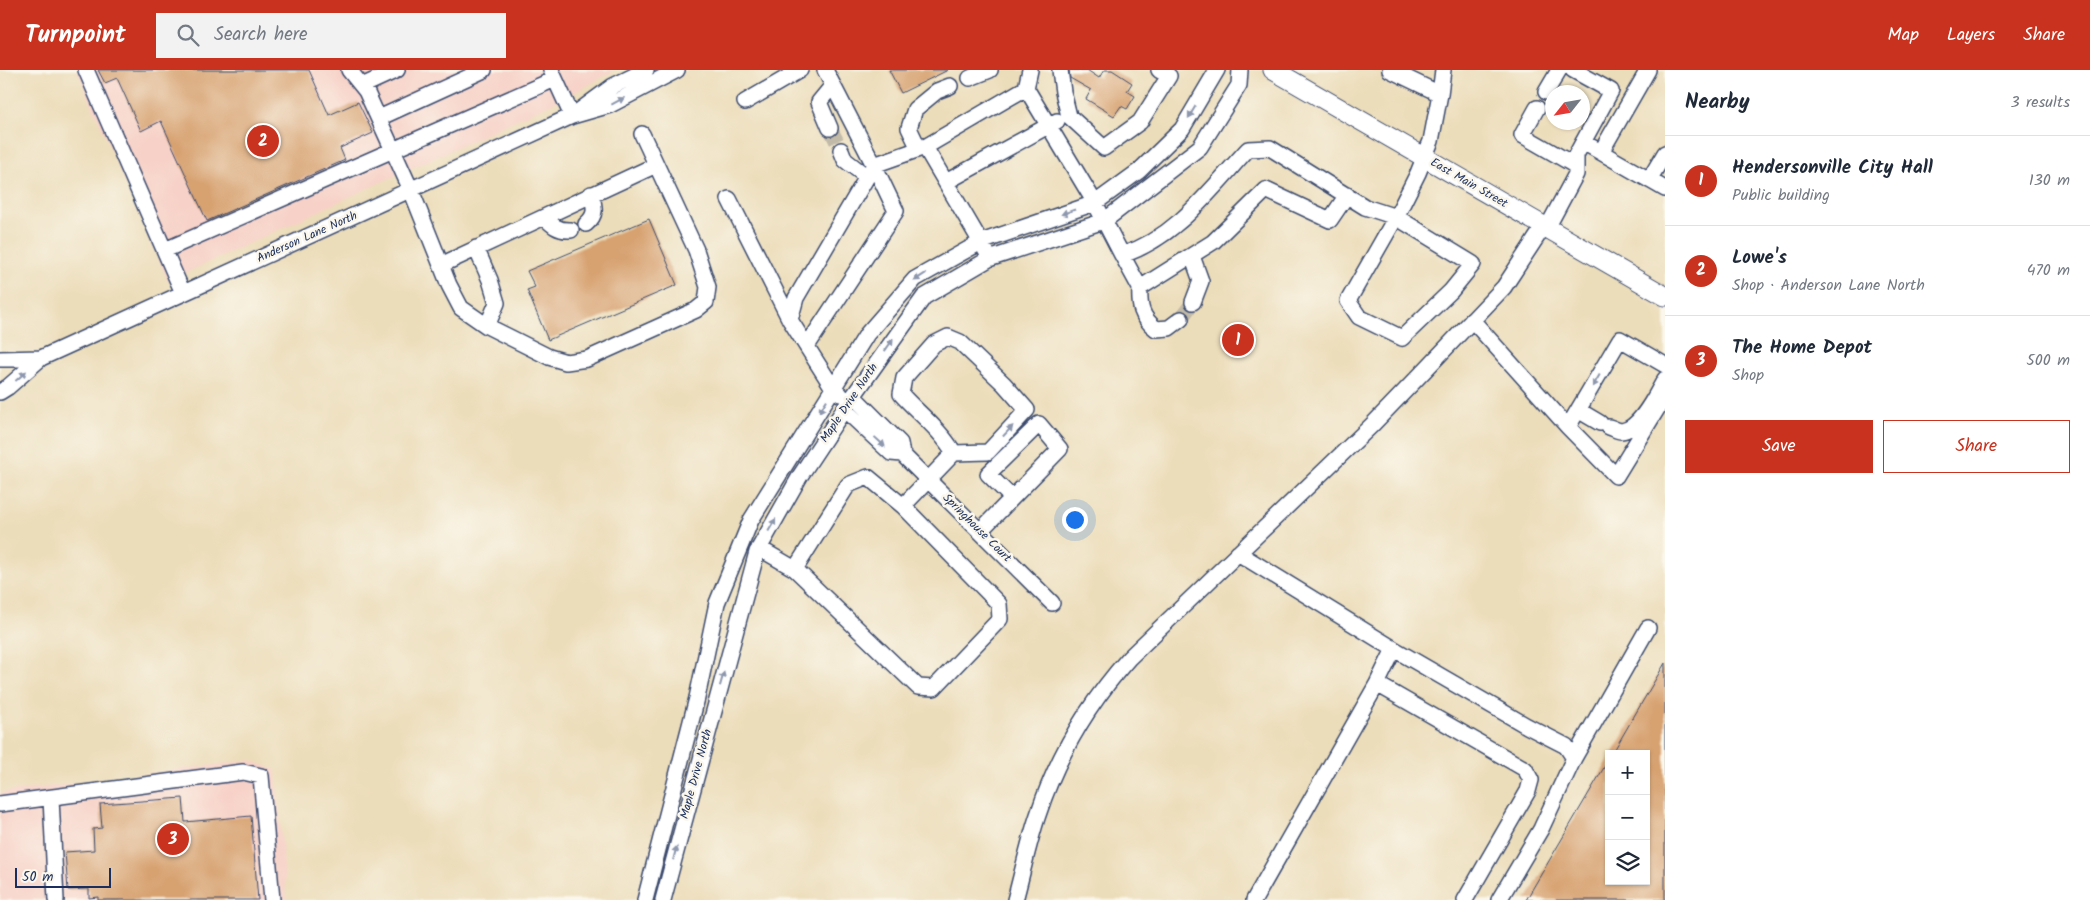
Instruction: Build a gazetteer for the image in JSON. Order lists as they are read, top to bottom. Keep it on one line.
{"streets":{"main road":["East Main Street"],"street":["Anderson Lane North","Maple Drive North","Springhouse Court"]},"crossings":[["Maple Drive North","Springhouse Court"]],"scale_bar":"50 m","north":"bottom left","page":{"header":"Turnpoint","search":"Search here","nav":["Map","Layers","Share"],"heading":["Nearby","3 results"],"pins":["2","1","3"],"list":[{"mark":"1","name":"Hendersonville City Hall","note":"Public building","value":"130 m"},{"mark":"2","name":"Lowe's","note":"Shop · Anderson Lane North","value":"470 m"},{"mark":"3","name":"The Home Depot","note":"Shop","value":"500 m"}],"buttons":["Save","Share"],"map_buttons":["+","−"],"scale":"50 m"}}
